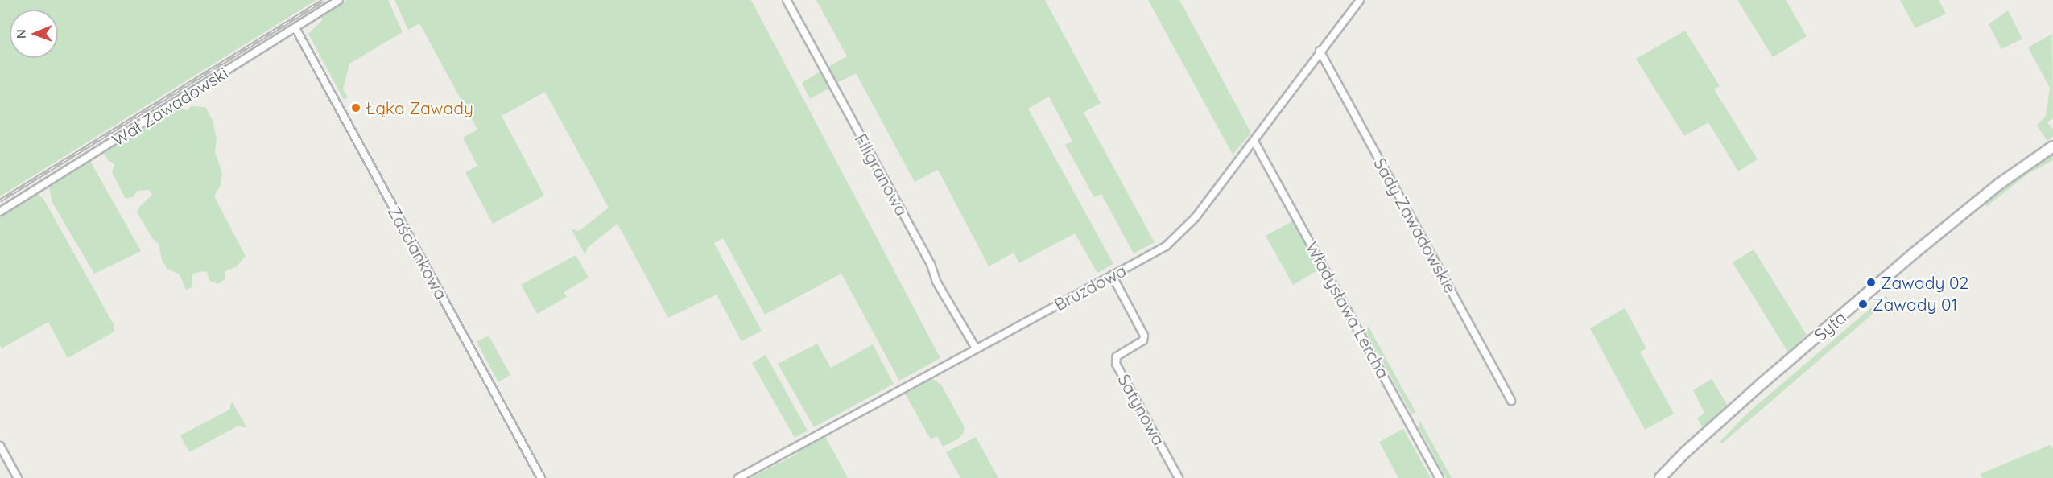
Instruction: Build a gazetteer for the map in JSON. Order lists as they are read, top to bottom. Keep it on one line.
{"streets":{"street":["Wał Zawadowski","Filigranowa","Sady Zawadowskie","Zaściankowa","Bruzdowa","Władysława Lercha","Syta","Satynowa"]},"crossings":[["Wał Zawadowski","Zaściankowa"],["Filigranowa","Bruzdowa"],["Sady Zawadowskie","Bruzdowa"],["Bruzdowa","Władysława Lercha"],["Bruzdowa","Satynowa"]],"places":["Łąka Zawady","Zawady 02","Zawady 01"],"north":"left"}
